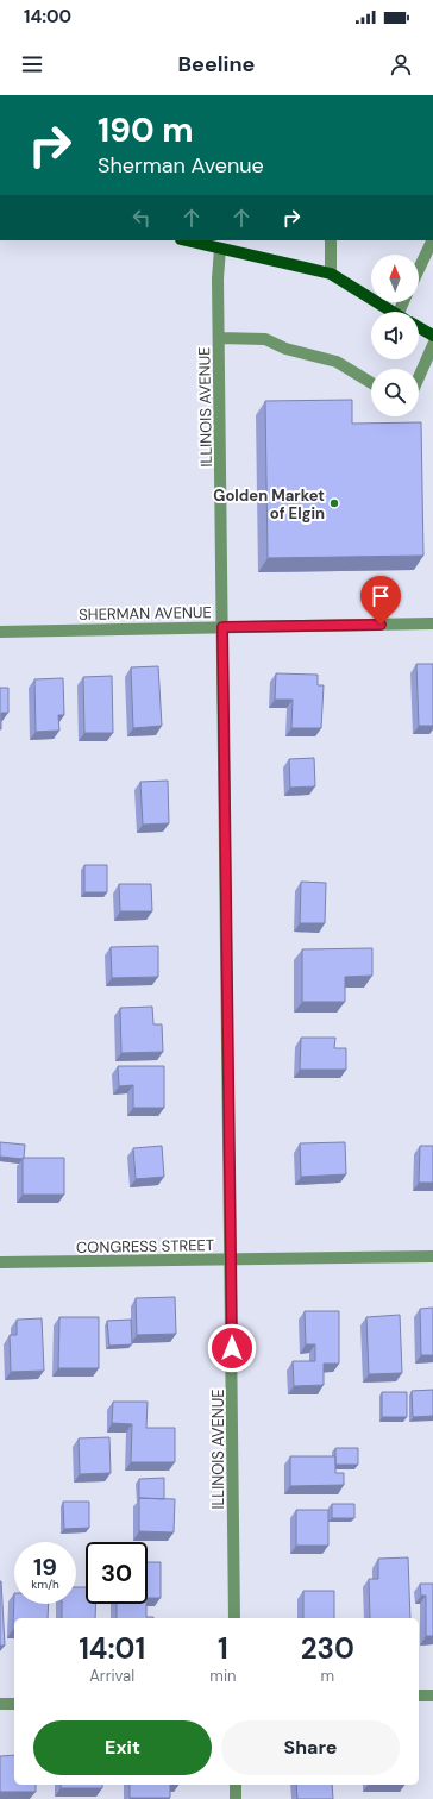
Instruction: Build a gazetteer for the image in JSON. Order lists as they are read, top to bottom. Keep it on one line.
{"streets":{"street":["ILLINOIS AVENUE","SHERMAN AVENUE","CONGRESS STREET"]},"crossings":[["ILLINOIS AVENUE","SHERMAN AVENUE"],["ILLINOIS AVENUE","CONGRESS STREET"]],"places":["Golden Market of Elgin"],"north":"top","page":{"status":"14:00","header":"Beeline","turn":["190 m","Sherman Avenue"],"speed":"19 km/h","limit":"30","eta":["14:01","Arrival","1","min","230","m"],"buttons":["Exit","Share"]}}
